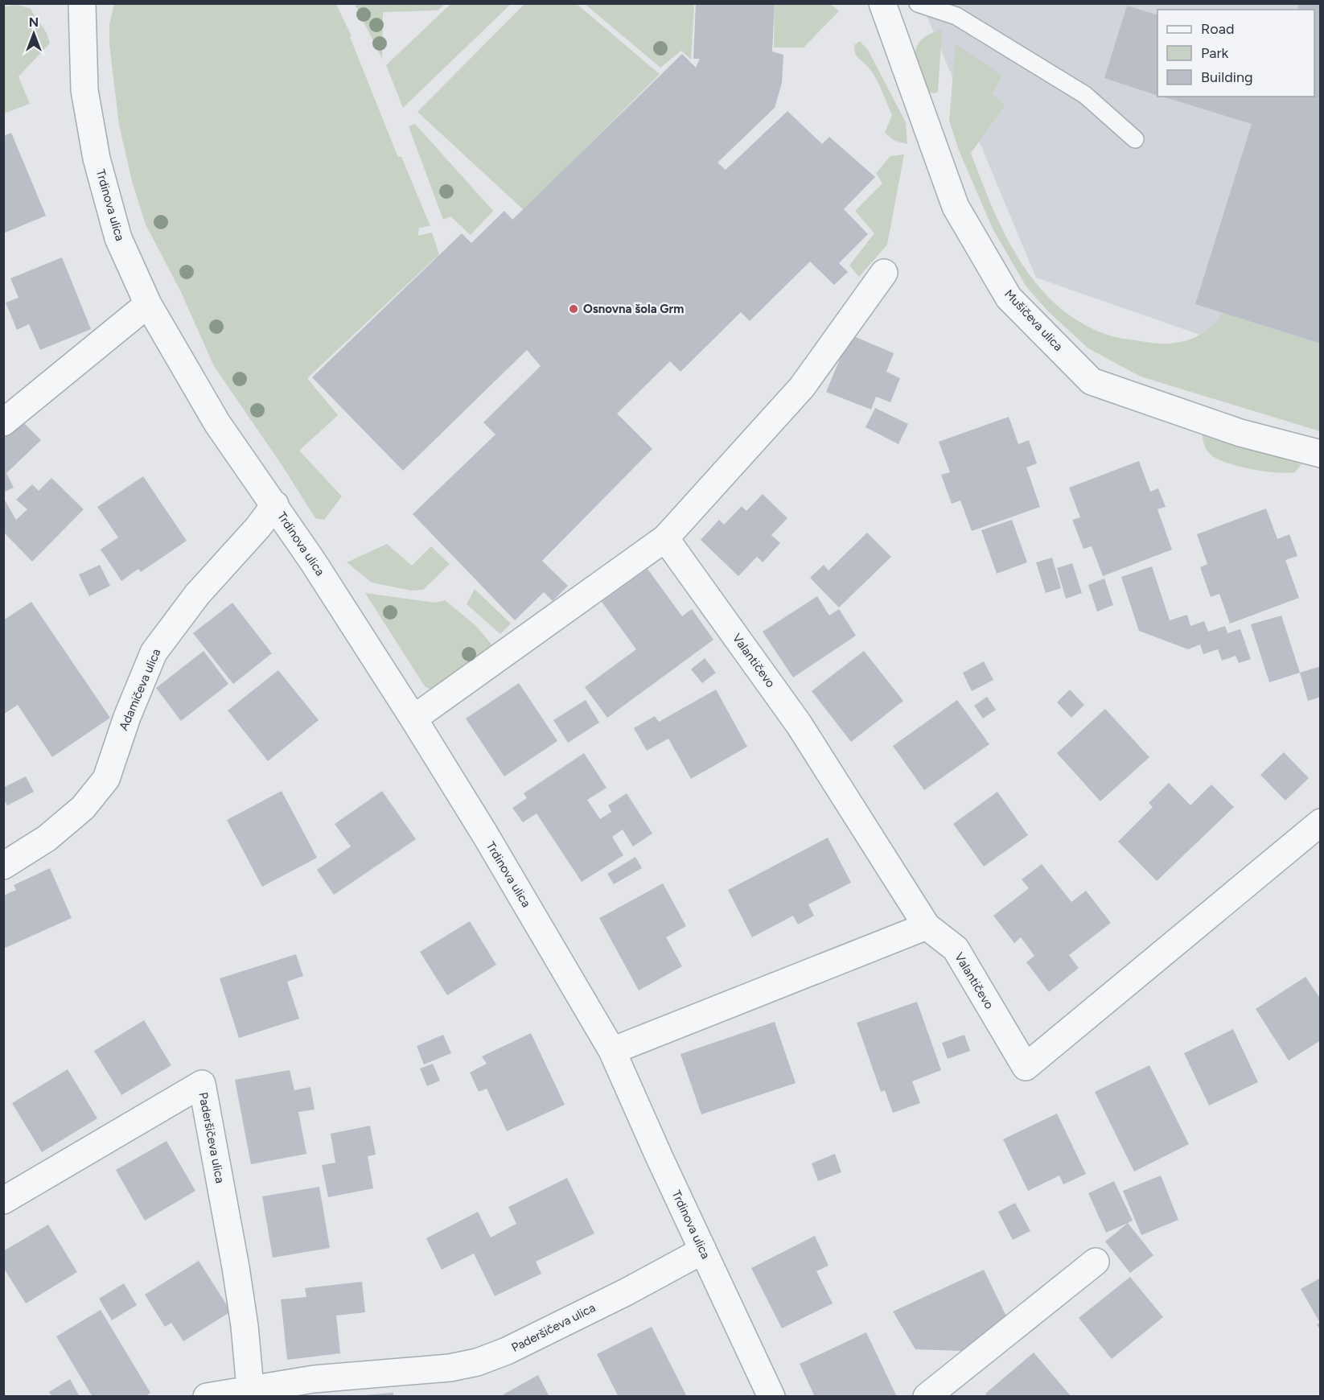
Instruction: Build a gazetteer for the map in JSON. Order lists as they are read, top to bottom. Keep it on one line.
{"streets":{"street":["Trdinova ulica","Mušičeva ulica","Valantičevo","Adamičeva ulica","Paderšičeva ulica"]},"crossings":[["Trdinova ulica","Adamičeva ulica"],["Trdinova ulica","Paderšičeva ulica"]],"places":["Osnovna šola Grm"],"legend":["Road","Park","Building"],"north":"top"}
